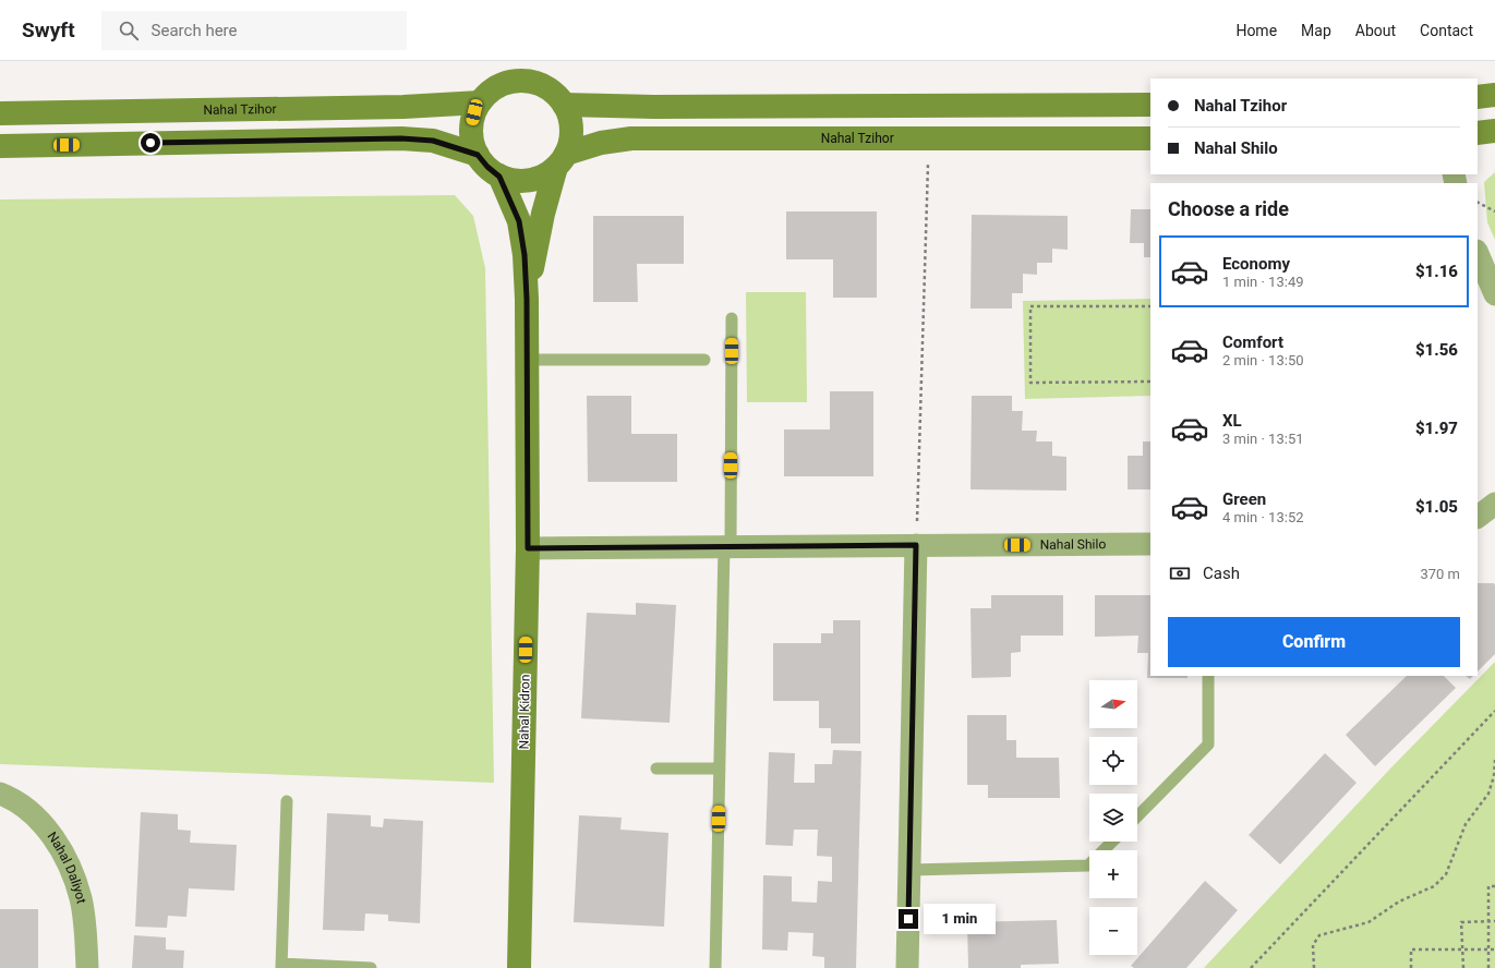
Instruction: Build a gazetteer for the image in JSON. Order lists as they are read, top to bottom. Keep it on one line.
{"streets":{"street":["Nahal Tzihor","Nahal Shilo","Nahal Kidron","Nahal Daliyot"]},"crossings":[["Nahal Tzihor","Nahal Kidron"],["Nahal Shilo","Nahal Kidron"]],"north":"right","page":{"header":"Swyft","search":"Search here","nav":["Home","Map","About","Contact"],"banner":["Nahal Tzihor","Nahal Shilo"],"heading":"Choose a ride","list":[{"name":"Economy","note":"1 min · 13:49","value":"$1.16"},{"name":"Comfort","note":"2 min · 13:50","value":"$1.56"},{"name":"XL","note":"3 min · 13:51","value":"$1.97"},{"name":"Green","note":"4 min · 13:52","value":"$1.05"}],"pay":["Cash","370 m"],"buttons":"Confirm","map_buttons":["+","−"],"bubble":"1 min"}}
